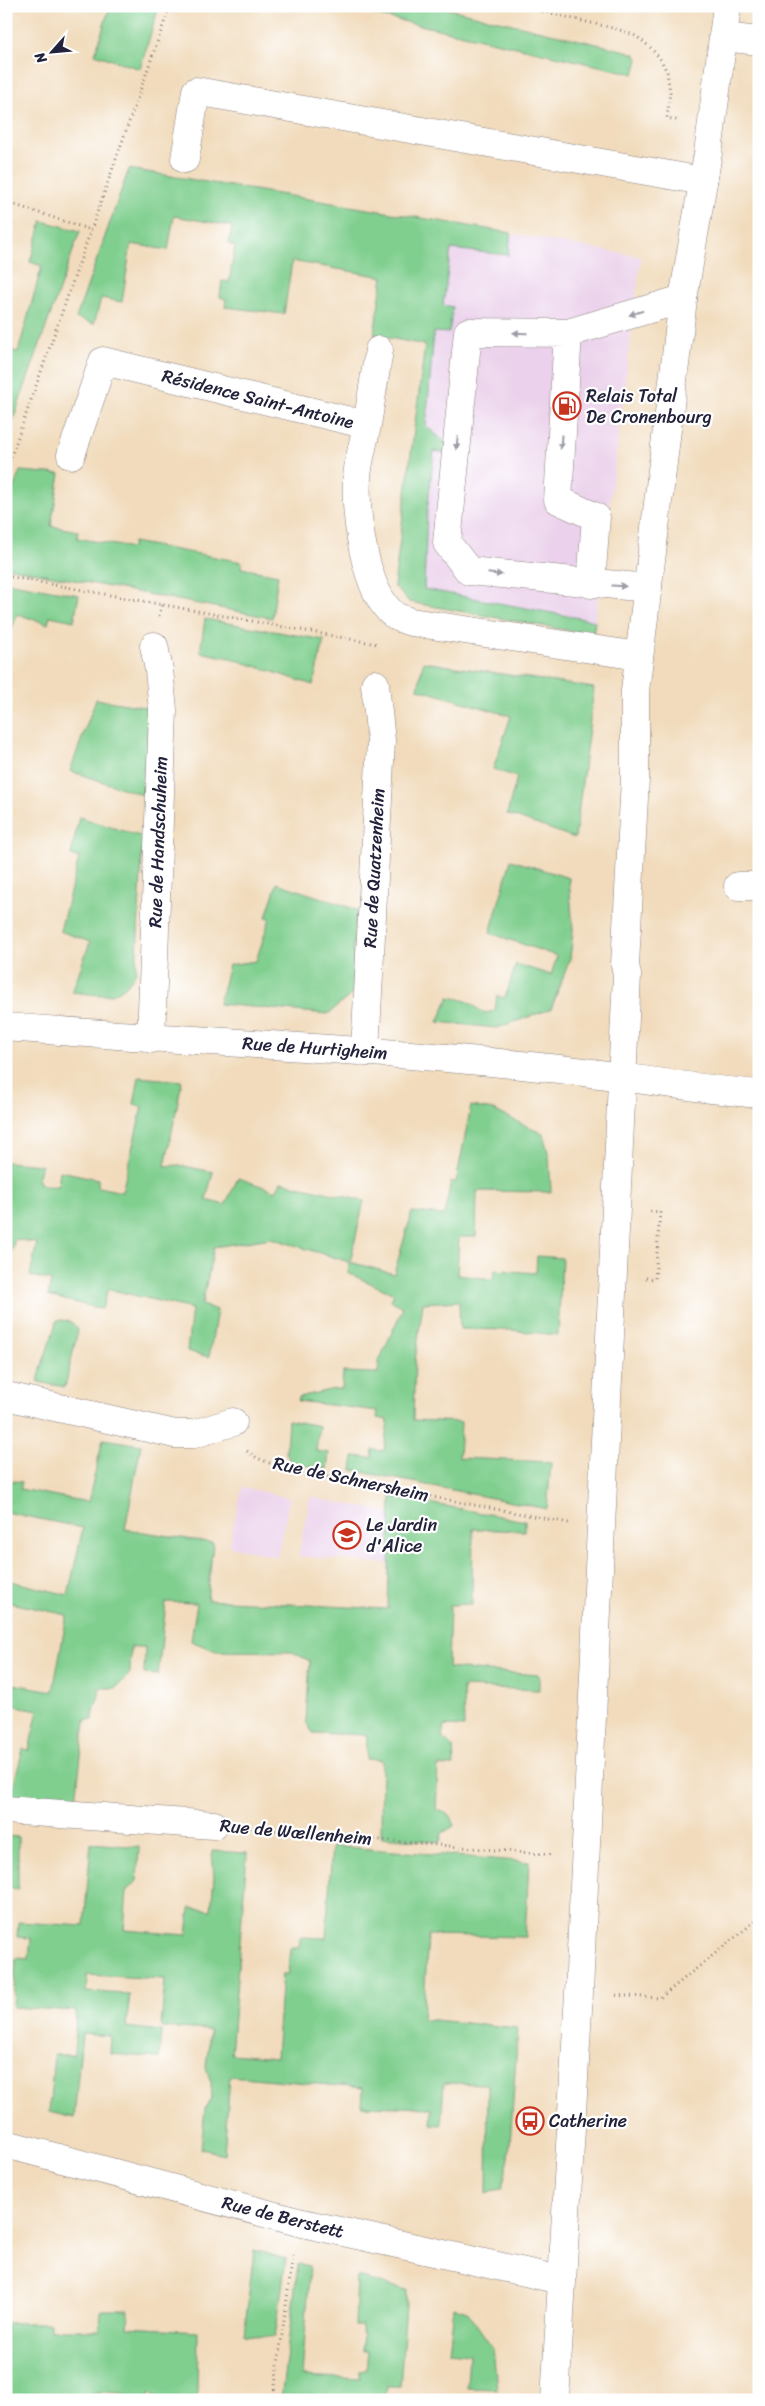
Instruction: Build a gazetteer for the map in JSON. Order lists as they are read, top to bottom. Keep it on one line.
{"streets":{"street":["Résidence Saint-Antoine","Rue de Handschuheim","Rue de Quatzenheim","Rue de Hurtigheim","Rue de Wœllenheim","Rue de Berstett"],"path":["Rue de Schnersheim"]},"crossings":[["Rue de Handschuheim","Rue de Hurtigheim"],["Rue de Quatzenheim","Rue de Hurtigheim"]],"places":{"fuel station":["Relais Total De Cronenbourg"],"school or university":["Le Jardin d'Alice"],"bus stop":["Catherine"]},"north":"bottom left"}
